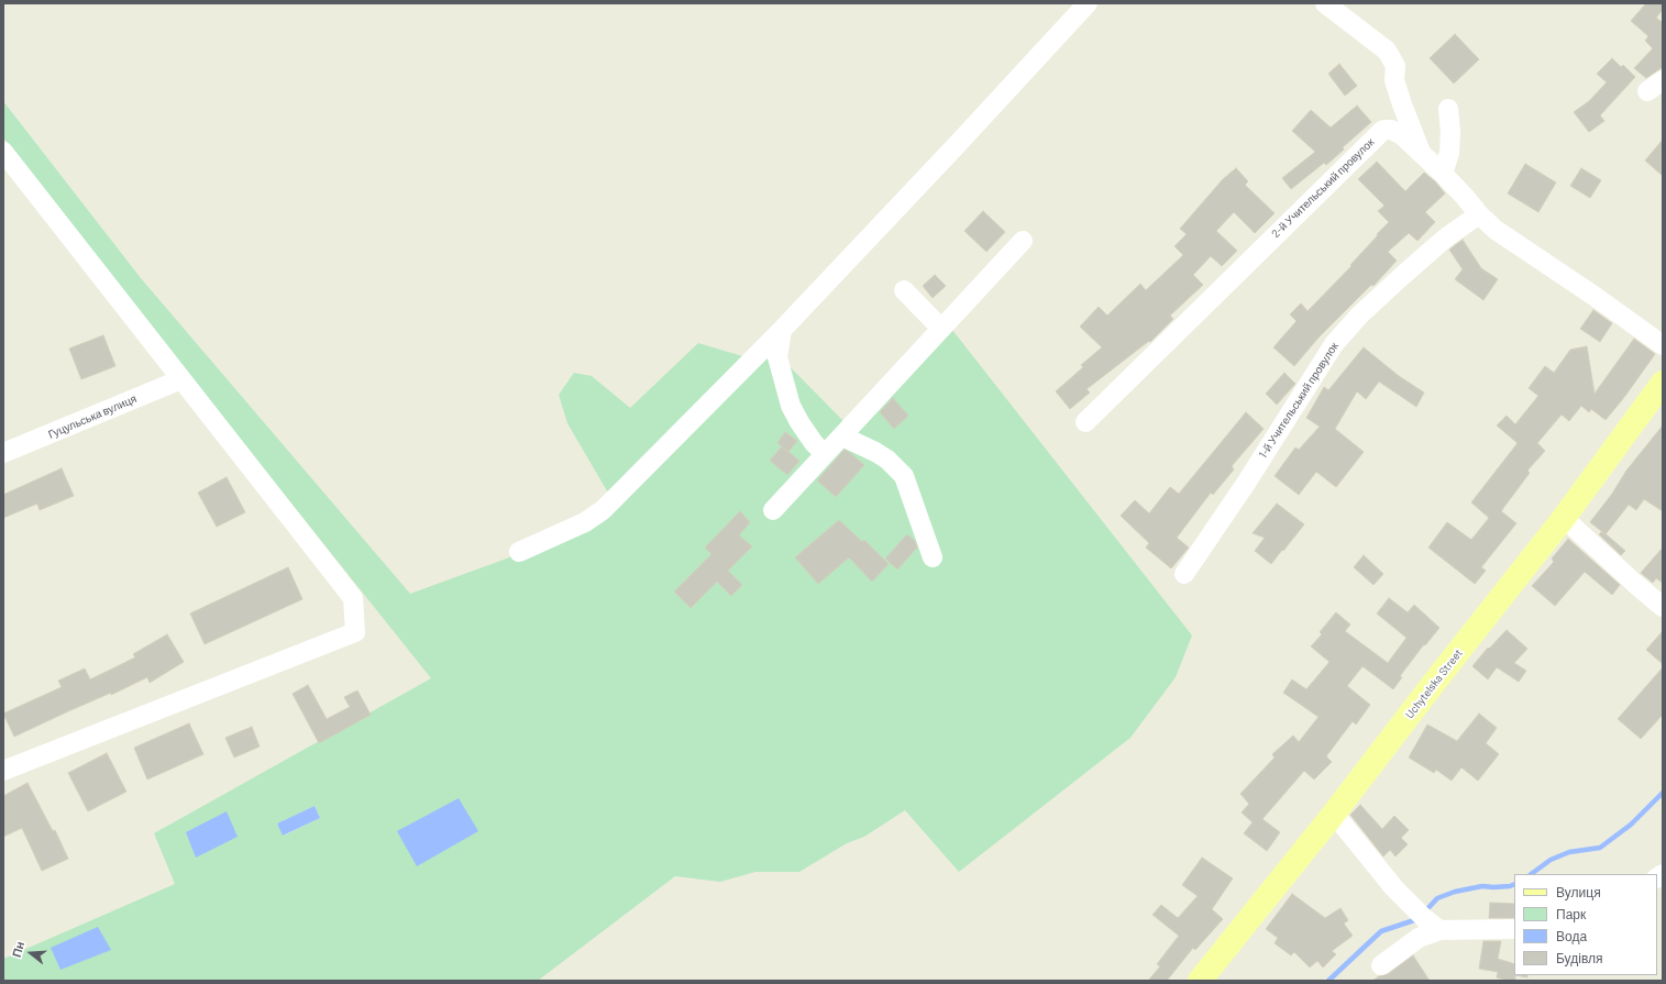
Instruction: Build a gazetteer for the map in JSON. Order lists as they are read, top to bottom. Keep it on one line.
{"streets":{"main road":["Uchytelska Street"],"street":["2-й Учительський провулок","1-й Учительський провулок","Гуцульська вулиця"]},"crossings":[["2-й Учительський провулок","1-й Учительський провулок"]],"legend":["Вулиця","Парк","Вода","Будівля"],"north":"left"}
